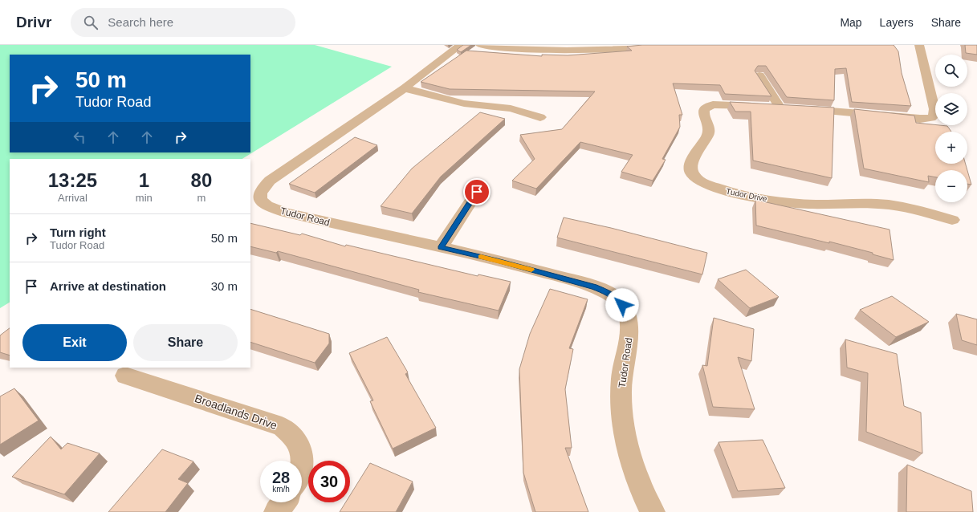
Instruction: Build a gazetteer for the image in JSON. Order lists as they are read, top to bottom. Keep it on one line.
{"streets":{"street":["Tudor Drive","Tudor Road","Broadlands Drive"]},"page":{"header":"Drivr","search":"Search here","nav":["Map","Layers","Share"],"map_buttons":["+","−"],"turn":["50 m","Tudor Road"],"eta":["13:25","Arrival","1","min","80","m"],"list":[{"name":"Turn right","note":"Tudor Road","value":"50 m"},{"name":"Arrive at destination","value":"30 m"}],"buttons":["Exit","Share"],"speed":"28 km/h","limit":"30"}}
